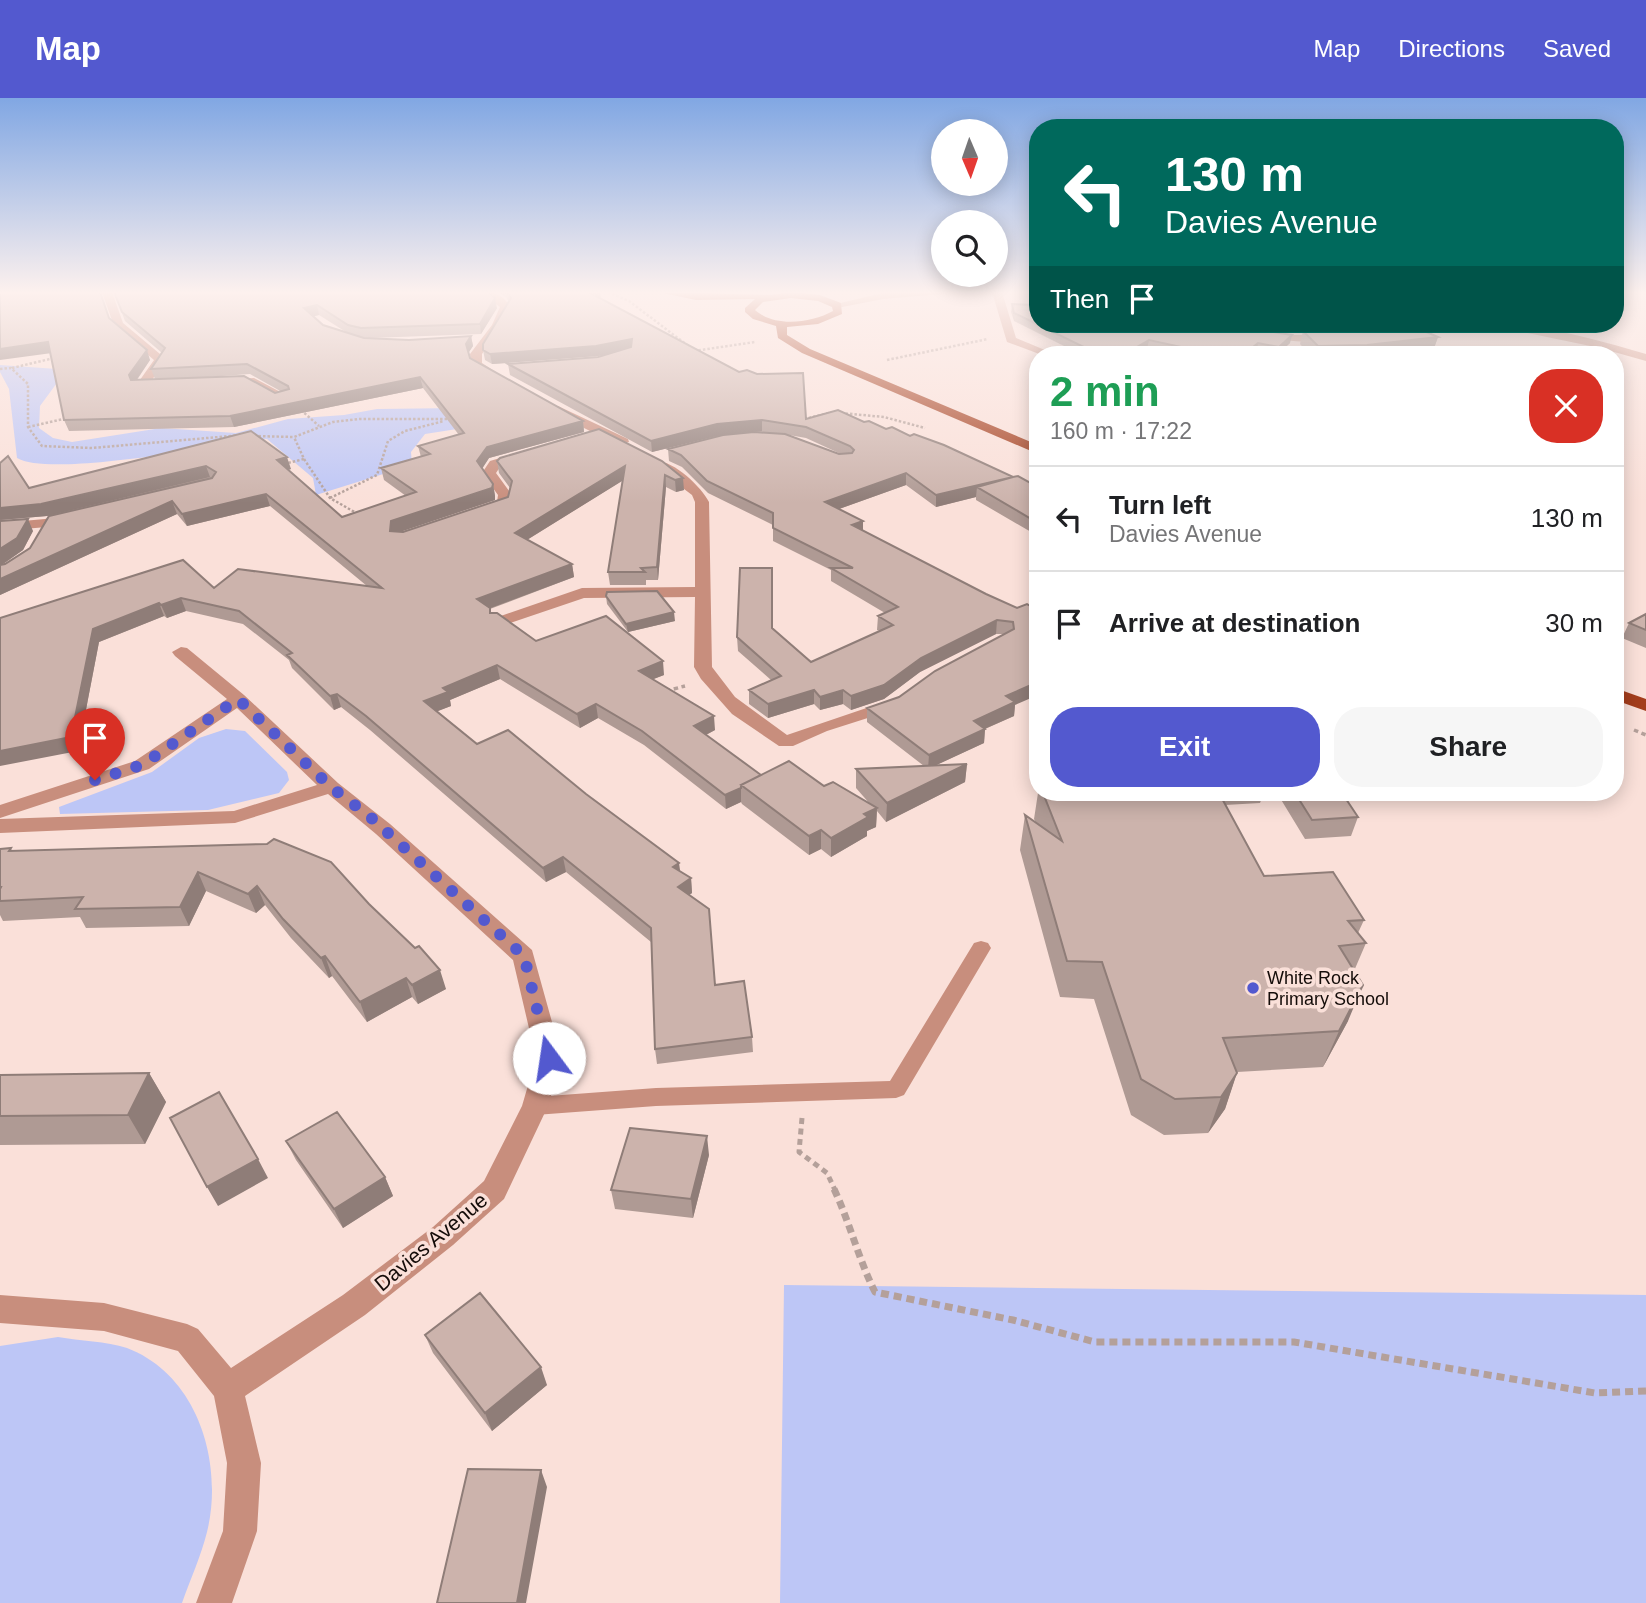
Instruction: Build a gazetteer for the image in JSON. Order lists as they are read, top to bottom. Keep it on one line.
{"streets":{"street":["Davies Avenue"]},"places":["White Rock Primary School"],"north":"bottom","page":{"header":"Map","nav":["Map","Directions","Saved"],"turn":["130 m","Davies Avenue"],"then":"Then","heading":["2 min","160 m · 17:22"],"list":[{"name":"Turn left","note":"Davies Avenue","value":"130 m"},{"name":"Arrive at destination","value":"30 m"}],"buttons":["Exit","Share"]}}
